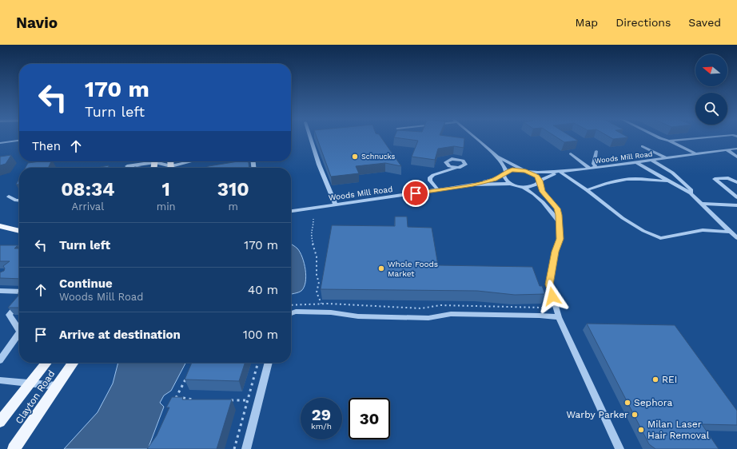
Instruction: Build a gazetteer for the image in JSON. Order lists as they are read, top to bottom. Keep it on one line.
{"streets":{"main road":["Clayton Road"],"street":["Woods Mill Road"]},"places":["Schnucks","Whole Foods Market","REI","Sephora","Warby Parker","Milan Laser Hair Removal"],"north":"left","page":{"header":"Navio","nav":["Map","Directions","Saved"],"turn":["170 m","Turn left"],"then":"Then","eta":["08:34","Arrival","1","min","310","m"],"list":[{"name":"Turn left","value":"170 m"},{"name":"Continue","note":"Woods Mill Road","value":"40 m"},{"name":"Arrive at destination","value":"100 m"}],"speed":"29 km/h","limit":"30"}}
